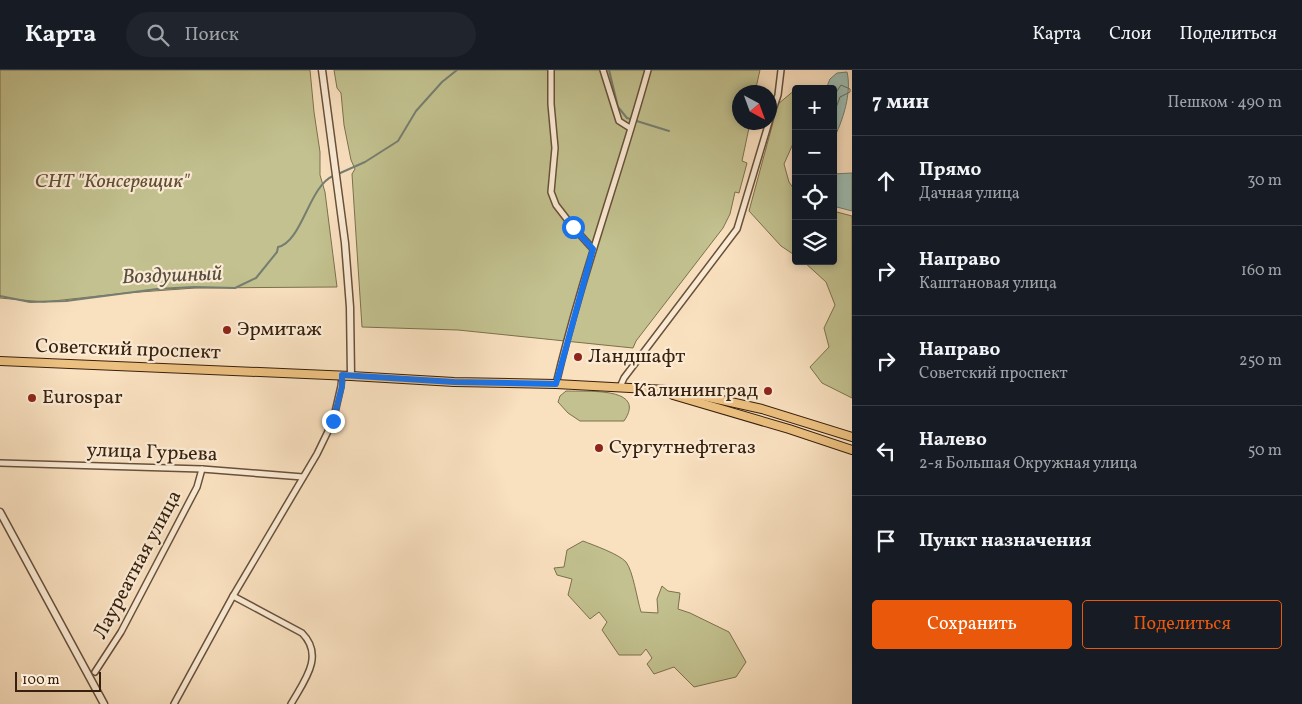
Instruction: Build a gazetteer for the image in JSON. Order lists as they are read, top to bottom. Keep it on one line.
{"streets":{"main road":["Советский проспект"],"street":["улица Гурьева","Лауреатная улица"]},"crossings":[["улица Гурьева","Лауреатная улица"]],"water":["Воздушный"],"parks":["СНТ \"Консервщик\""],"places":["Эрмитаж","Ландшафт","Калининград","Eurospar","Сургутнефтегаз"],"scale_bar":"100 m","north":"bottom right","page":{"header":"Карта","search":"Поиск","nav":["Карта","Слои","Поделиться"],"heading":["7 мин","Пешком · 490 m"],"map_buttons":["+","−"],"list":[["Прямо","Дачная улица","30 m"],["Направо","Каштановая улица","160 m"],["Направо","Советский проспект","250 m"],["Налево","2-я Большая Окружная улица","50 m"],"Пункт назначения"],"buttons":["Сохранить","Поделиться"],"scale":"100 m"}}
